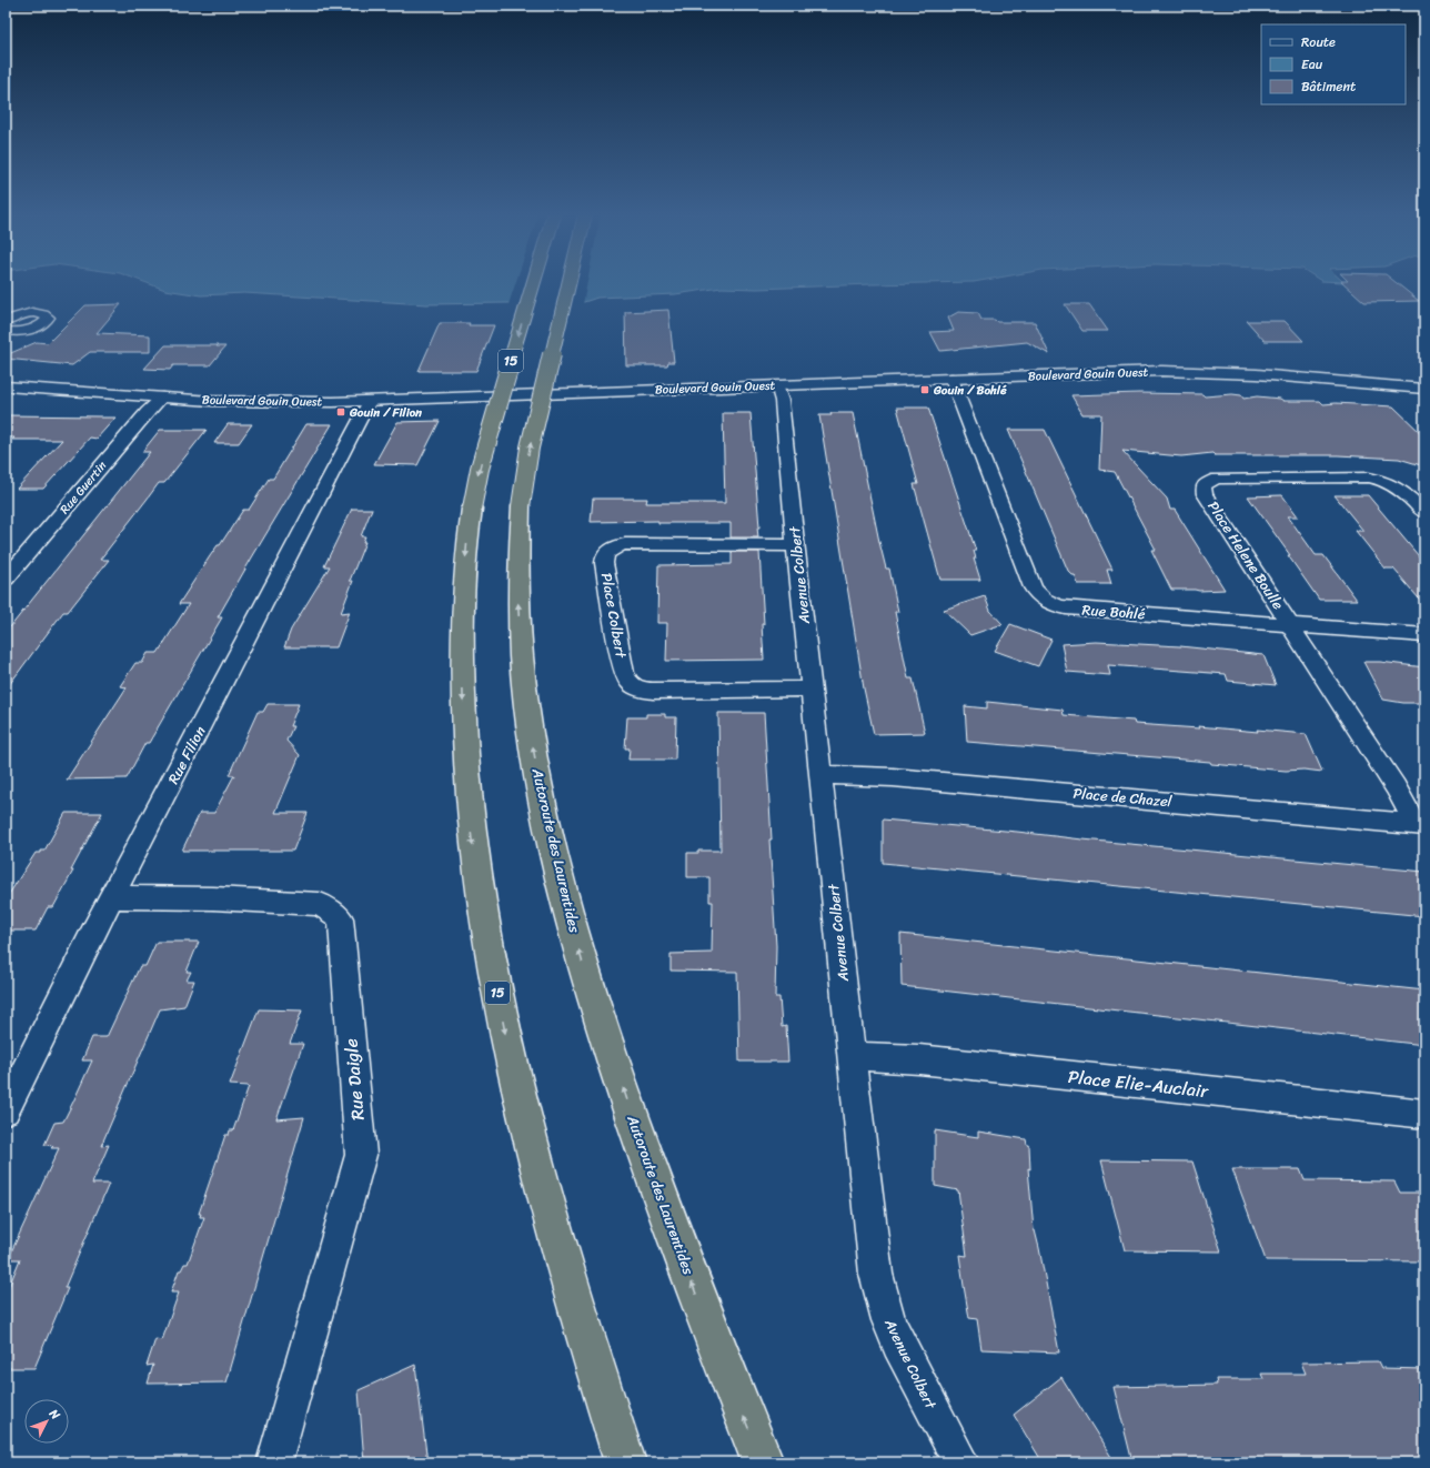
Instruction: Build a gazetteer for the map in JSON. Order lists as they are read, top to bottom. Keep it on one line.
{"streets":{"highway":["15","Autoroute des Laurentides"],"street":["Boulevard Gouin Ouest","Rue Guertin","Place Helene Boulle","Avenue Colbert","Rue Bohlé","Place Colbert","Rue Filion","Place de Chazel","Rue Daigle","Place Elie-Auclair"]},"crossings":[["Boulevard Gouin Ouest","Rue Guertin"],["Boulevard Gouin Ouest","Avenue Colbert"],["Boulevard Gouin Ouest","Rue Bohlé"],["Boulevard Gouin Ouest","Rue Filion"],["Place Helene Boulle","Rue Bohlé"],["Place Helene Boulle","Place de Chazel"],["Avenue Colbert","Place Colbert"],["Avenue Colbert","Place de Chazel"],["Avenue Colbert","Place Elie-Auclair"],["Rue Filion","Rue Daigle"]],"places":{"transit":["Gouin / Bohlé","Gouin / Filion"]},"legend":["Route","Eau","Bâtiment"],"north":"top right"}
